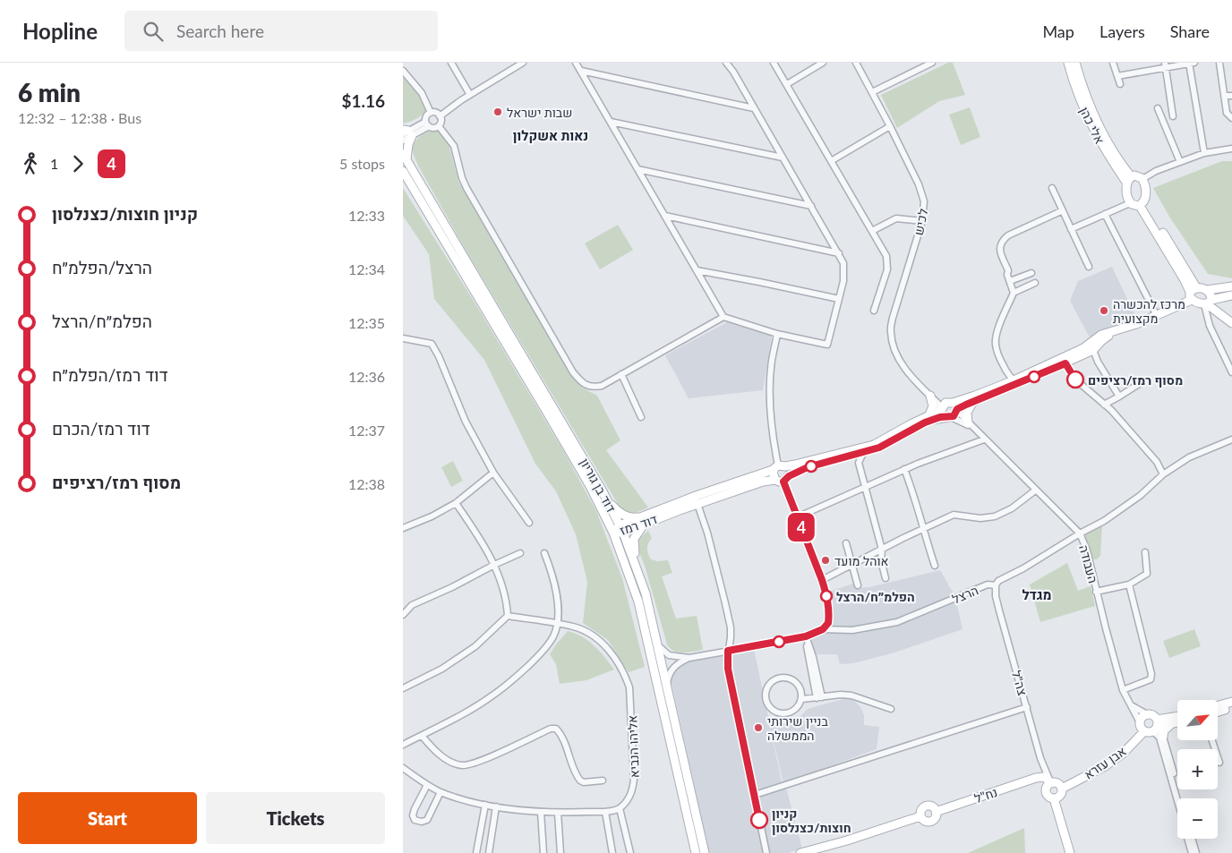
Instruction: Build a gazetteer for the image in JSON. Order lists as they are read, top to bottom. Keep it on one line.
{"streets":{"street":["אלי כהן","לכיש","דוד בן גוריון","דוד רמז","העבודה","הרצל","צה\"ל","אליהו הנביא","אבן עזרא","נח\"ל"]},"crossings":[["לכיש","דוד רמז"],["לכיש","העבודה"],["דוד בן גוריון","דוד רמז"],["דוד בן גוריון","הרצל"],["דוד רמז","העבודה"],["העבודה","הרצל"],["העבודה","אבן עזרא"],["הרצל","צה\"ל"],["צה\"ל","אבן עזרא"],["צה\"ל","נח\"ל"],["אבן עזרא","נח\"ל"]],"districts":["נאות אשקלון","מגדל"],"places":["שבות ישראל","מרכז להכשרה מקצועית","מסוף רמז/רציפים","אוהל מועד","הפלמ״ח/הרצל","בניין שירותי הממשלה","קניון חוצות/כצנלסון"],"lines":["bus line 4"],"north":"top right","page":{"header":"Hopline","search":"Search here","nav":["Map","Layers","Share"],"heading":["6 min","12:32 – 12:38 · Bus","$1.16"],"on_map":"4","legs":["1","4","5 stops"],"list":[{"name":"קניון חוצות/כצנלסון","value":"12:33"},{"name":"הרצל/הפלמ״ח","value":"12:34"},{"name":"הפלמ״ח/הרצל","value":"12:35"},{"name":"דוד רמז/הפלמ״ח","value":"12:36"},{"name":"דוד רמז/הכרם","value":"12:37"},{"name":"מסוף רמז/רציפים","value":"12:38"}],"map_buttons":["+","−"],"buttons":["Start","Tickets"]}}
